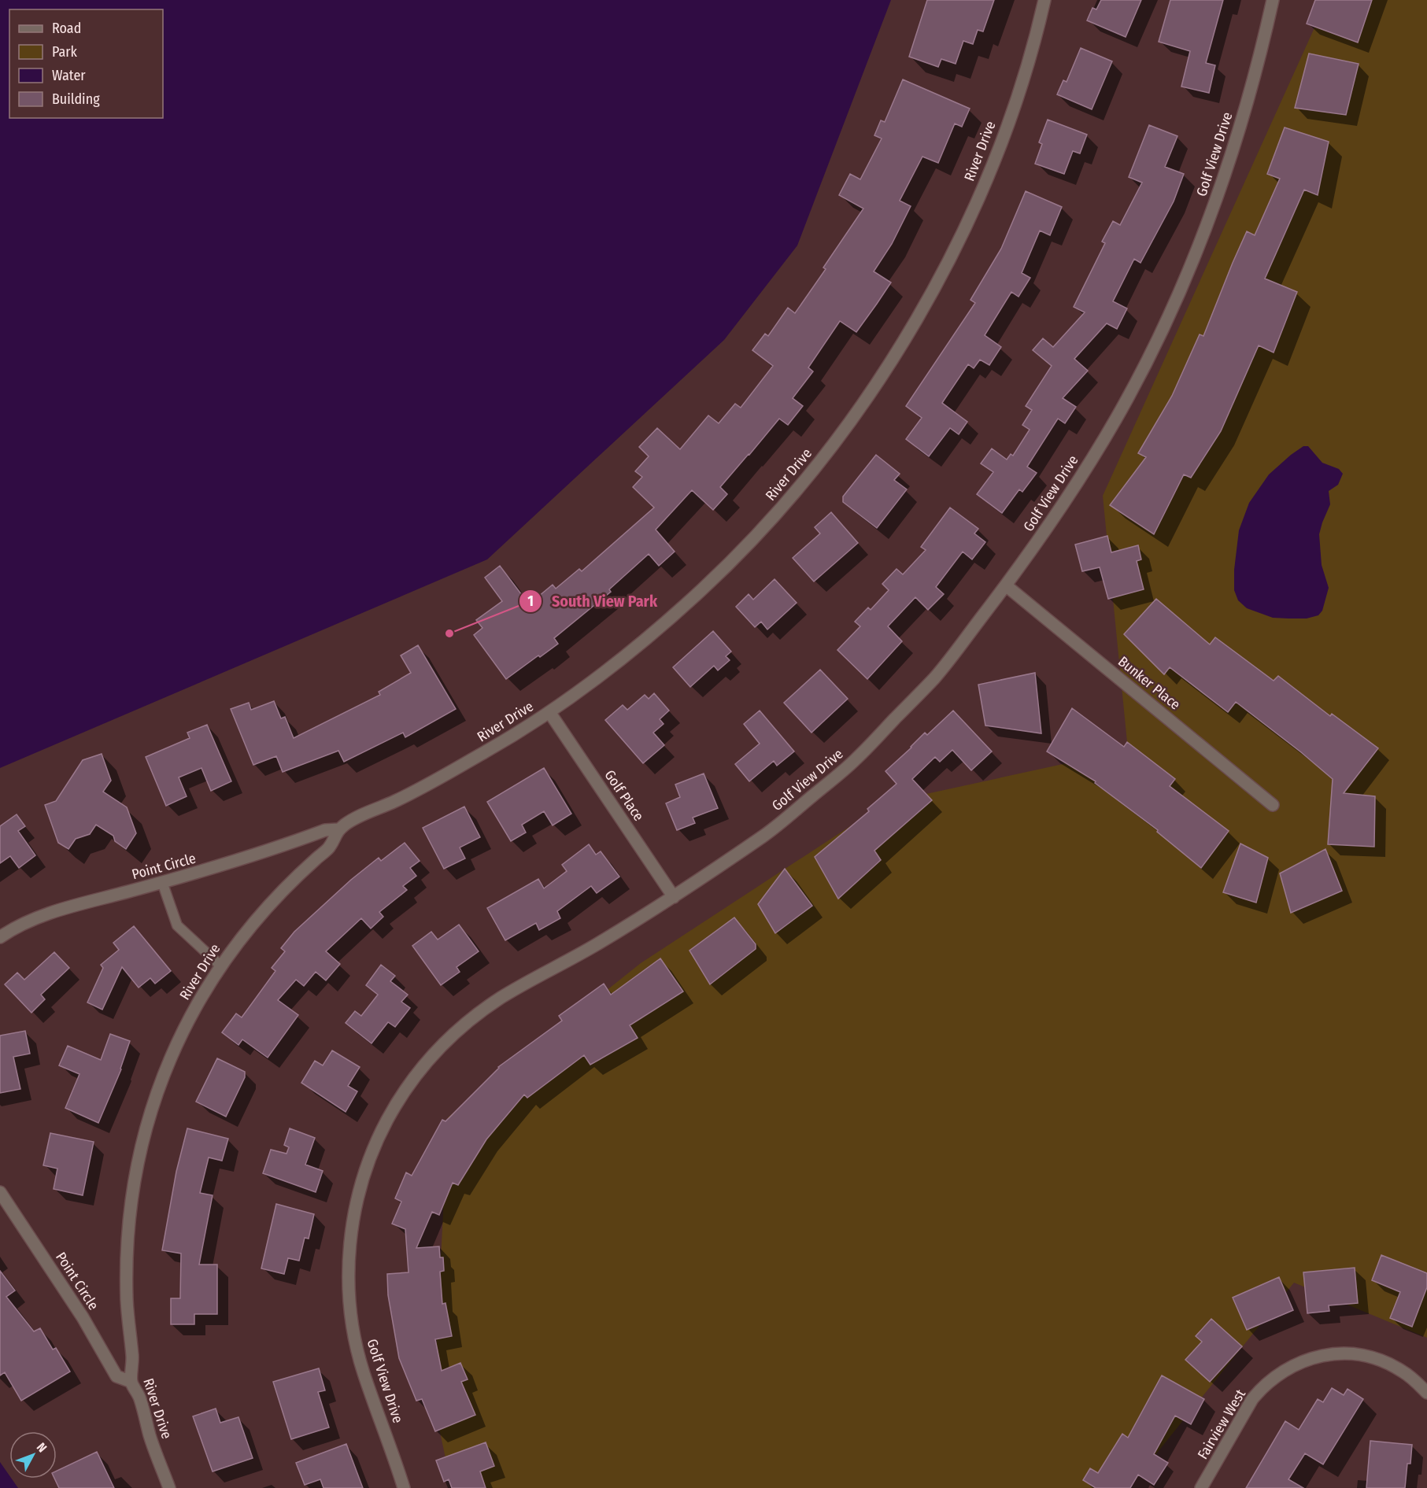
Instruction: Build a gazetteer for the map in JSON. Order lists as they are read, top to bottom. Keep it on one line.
{"streets":{"street":["River Drive","Golf View Drive","Bunker Place","Golf Place","Point Circle","Fairview West"]},"crossings":[["River Drive","Golf Place"],["River Drive","Point Circle"],["Golf View Drive","Bunker Place"],["Golf View Drive","Golf Place"]],"places":["South View Park"],"legend":["Road","Park","Water","Building"],"north":"top right"}
